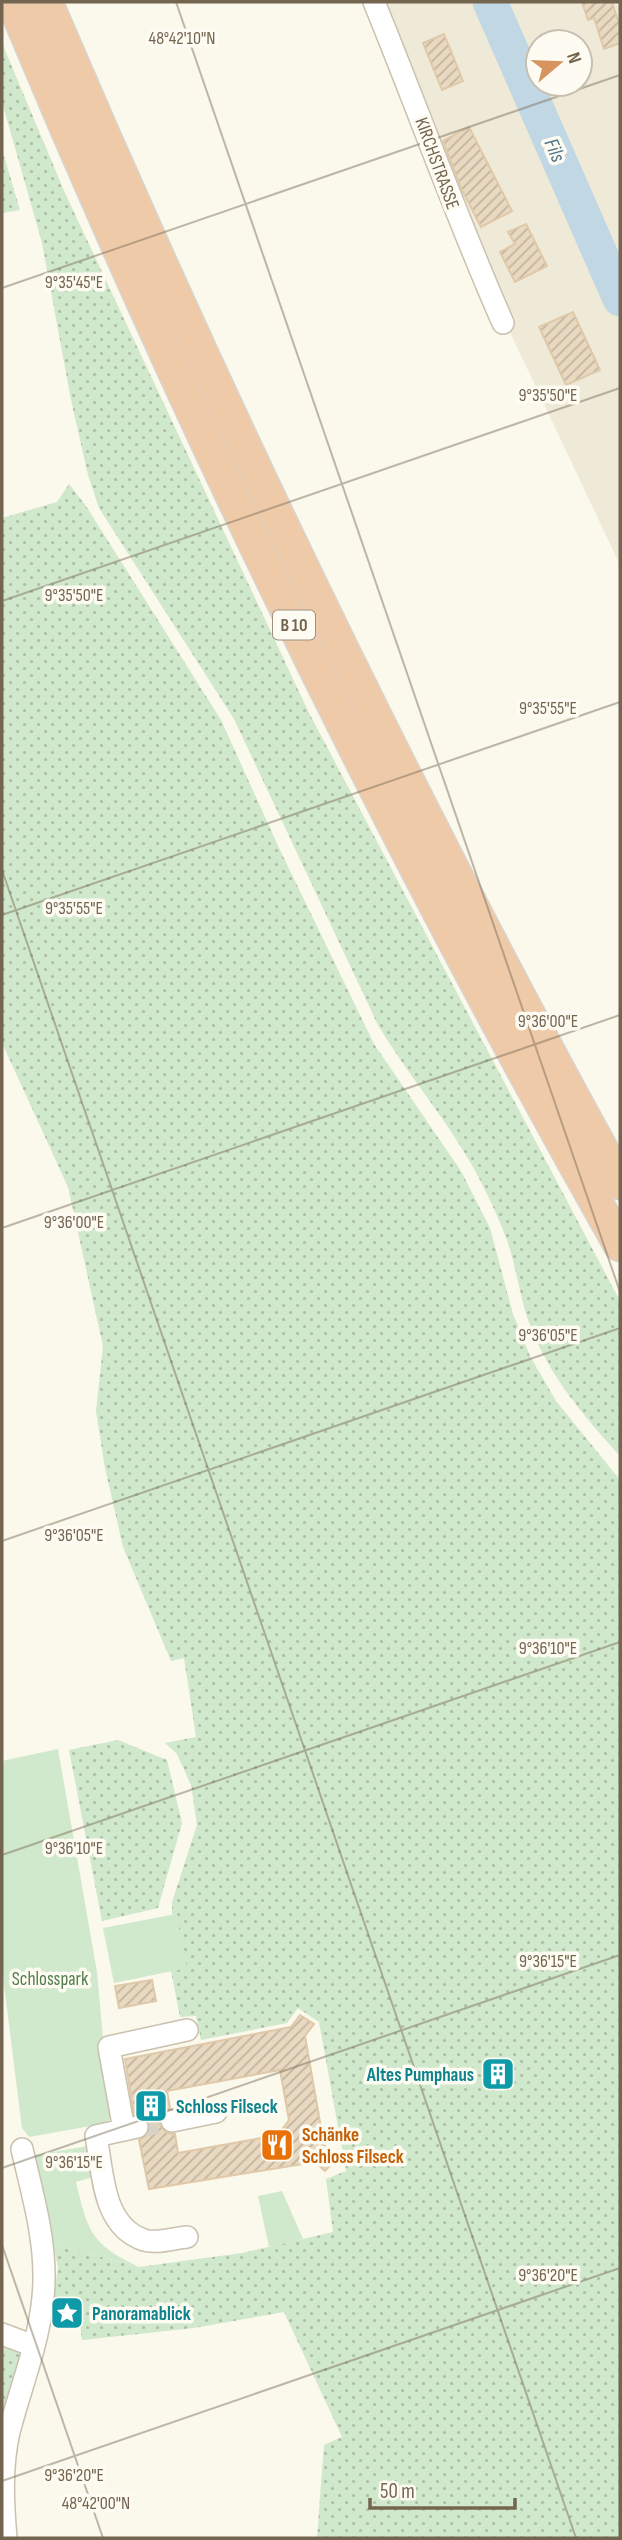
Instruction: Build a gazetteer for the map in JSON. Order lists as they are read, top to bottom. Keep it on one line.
{"streets":{"highway":["B 10"],"street":["KIRCHSTRASSE"]},"water":["Fils"],"parks":["Schlosspark"],"places":{"building":["Altes Pumphaus","Schloss Filseck"],"restaurant":["Schänke Schloss Filseck"],"place":["Panoramablick"]},"scale_bar":"50 m","north":"right","coordinates":["48°42'10\"N","9°35'45\"E","9°35'50\"E","9°35'55\"E","9°36'00\"E","9°36'05\"E","9°36'10\"E","9°36'15\"E","9°36'20\"E","48°42'00\"N"]}
